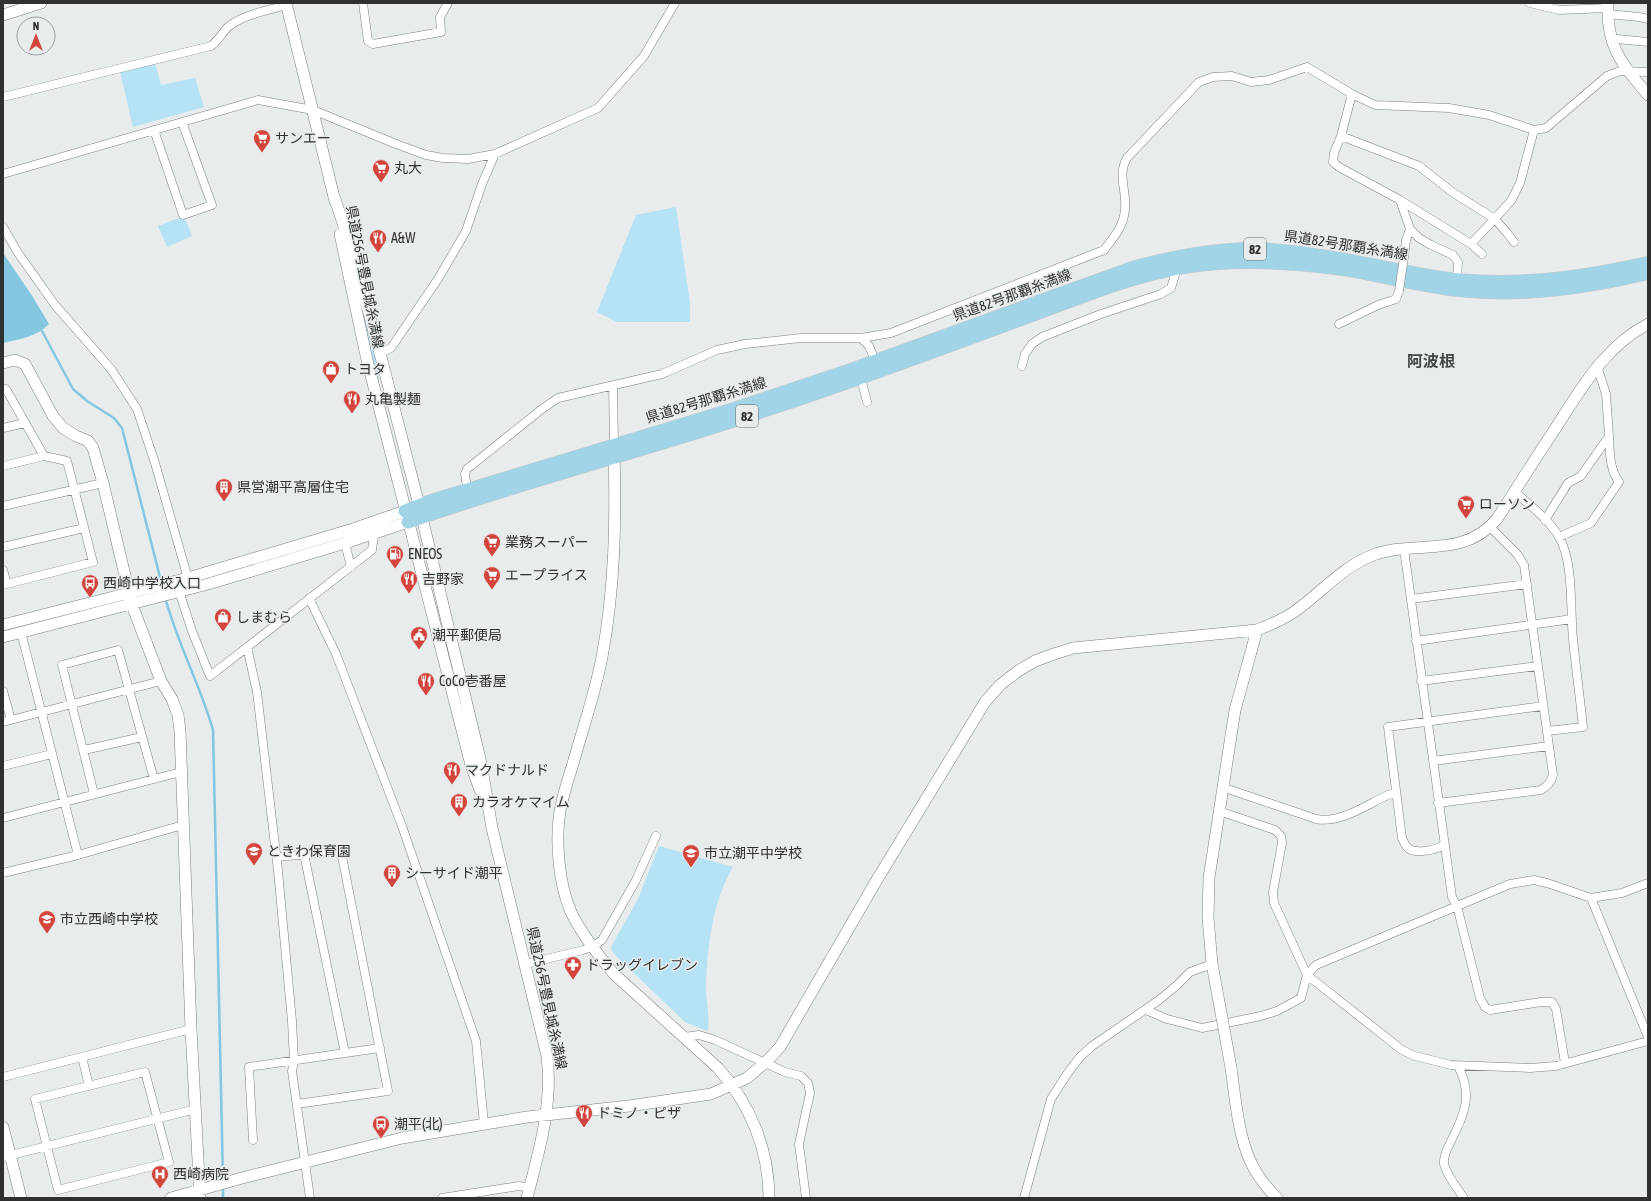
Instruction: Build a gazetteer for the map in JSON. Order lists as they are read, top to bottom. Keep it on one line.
{"streets":{"main road":["県道82号那覇糸満線","82"],"street":["県道256号豊見城糸満線"]},"crossings":[["県道82号那覇糸満線","県道256号豊見城糸満線"]],"districts":["阿波根"],"places":{"supermarket":["サンエー","丸大","ローソン","業務スーパー","エープライス"],"restaurant":["A&W","丸亀製麺","吉野家","CoCo壱番屋","マクドナルド","ドミノ・ピザ"],"shop":["トヨタ","しまむら"],"building":["県営潮平高層住宅","カラオケマイム","シーサイド潮平"],"fuel station":["ENEOS"],"bus stop":["西崎中学校入口","潮平(北)"],"public building":["潮平郵便局"],"school or university":["ときわ保育園","市立潮平中学校","市立西崎中学校"],"pharmacy":["ドラッグイレブン"],"hospital":["西崎病院"]},"north":"top"}
